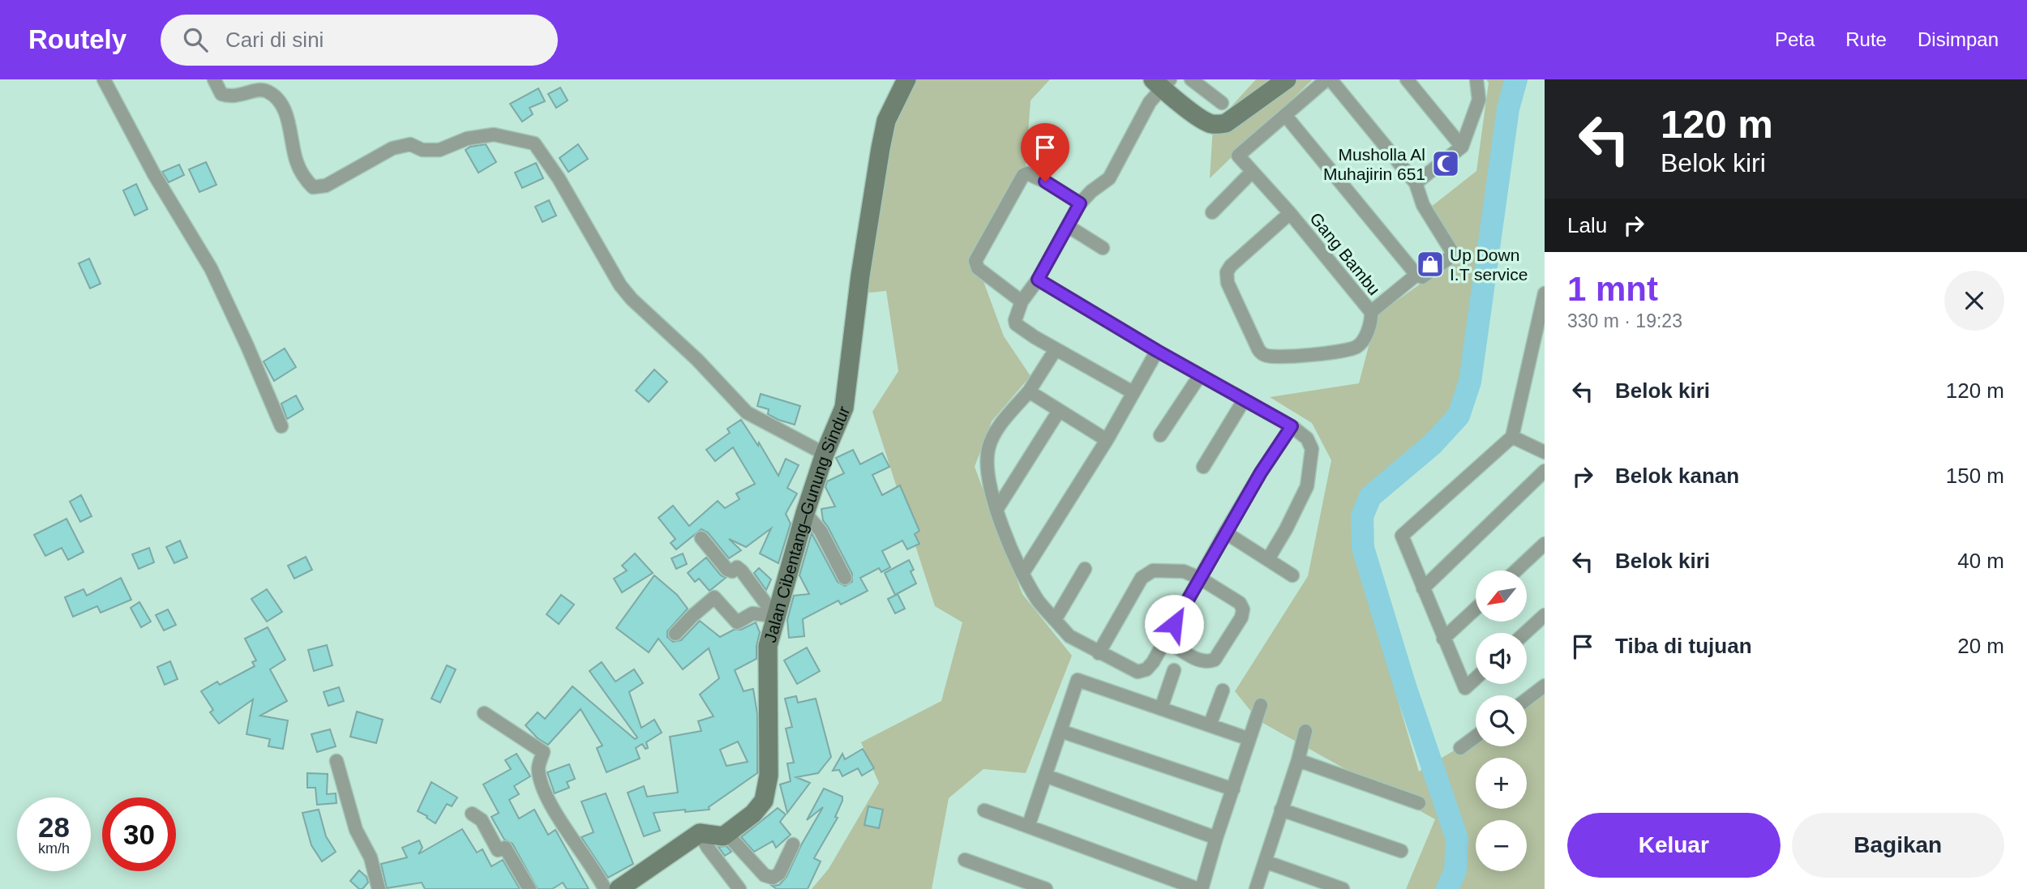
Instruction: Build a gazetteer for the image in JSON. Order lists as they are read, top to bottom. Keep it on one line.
{"streets":{"street":["Gang Bambu","Jalan Cibentang–Gunung Sindur"]},"places":{"mosque":["Musholla Al Muhajirin 651"],"shop":["Up Down I.T service"]},"north":"bottom left","page":{"header":"Routely","search":"Cari di sini","nav":["Peta","Rute","Disimpan"],"turn":["120 m","Belok kiri"],"then":"Lalu","heading":["1 mnt","330 m · 19:23"],"list":[{"name":"Belok kiri","value":"120 m"},{"name":"Belok kanan","value":"150 m"},{"name":"Belok kiri","value":"40 m"},{"name":"Tiba di tujuan","value":"20 m"}],"map_buttons":["+","−"],"speed":"28 km/h","limit":"30","buttons":["Keluar","Bagikan"]}}
